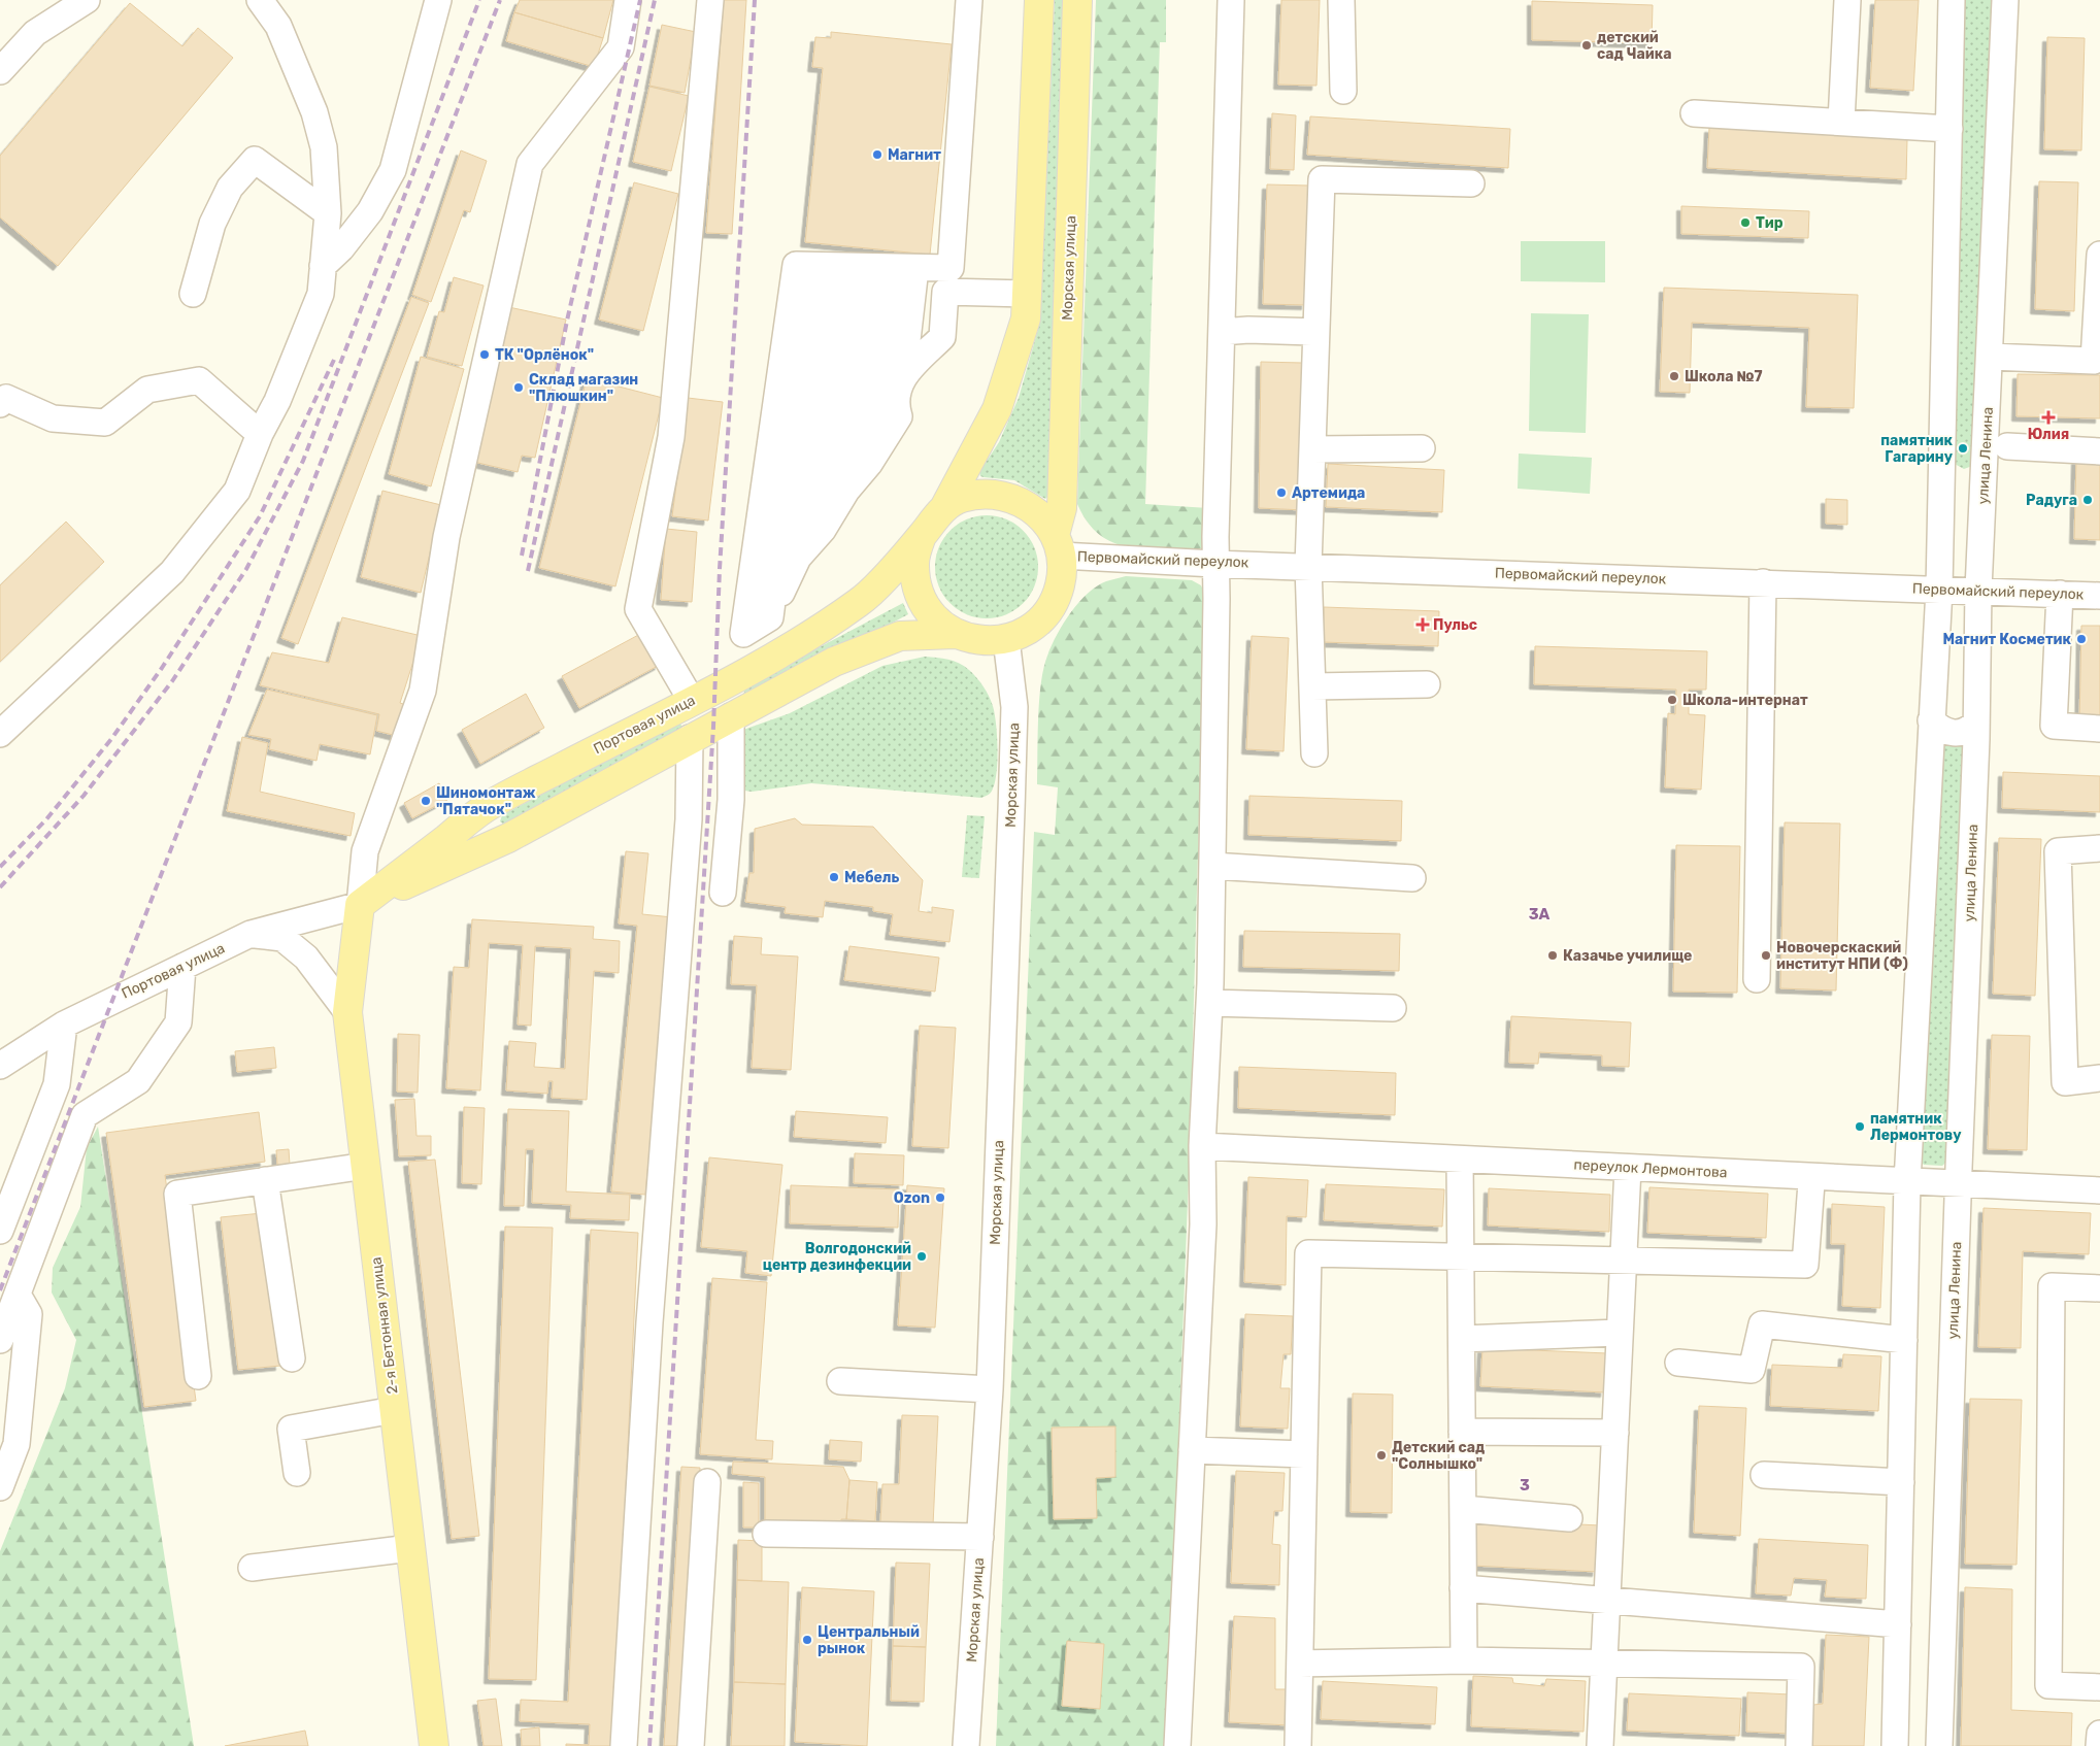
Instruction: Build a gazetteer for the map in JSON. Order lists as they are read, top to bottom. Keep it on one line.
{"streets":{"main road":["Морская улица","Портовая улица","2-я Бетонная улица"],"street":["улица Ленина","Первомайский переулок","переулок Лермонтова"]},"crossings":[["Морская улица","Первомайский переулок"],["Морская улица","Портовая улица"],["улица Ленина","Первомайский переулок"],["улица Ленина","переулок Лермонтова"],["Первомайский переулок","Портовая улица"],["Портовая улица","2-я Бетонная улица"]],"districts":["3А","3"],"places":{"other":["детский сад Чайка","Магнит","Тир","ТК \"Орлёнок\"","Школа №7","Склад магазин \"Плюшкин\"","памятник Гагарину","Артемида","Радуга","Магнит Косметик","Школа-интернат","Шиномонтаж \"Пятачок\"","Мебель","Казачье училище","Новочерскаский институт НПИ (Ф)","памятник Лермонтову","Ozon","Волгодонский центр дезинфекции","Детский сад \"Солнышко\"","Центральный рынок"],"health":["Юлия","Пульс"]}}
